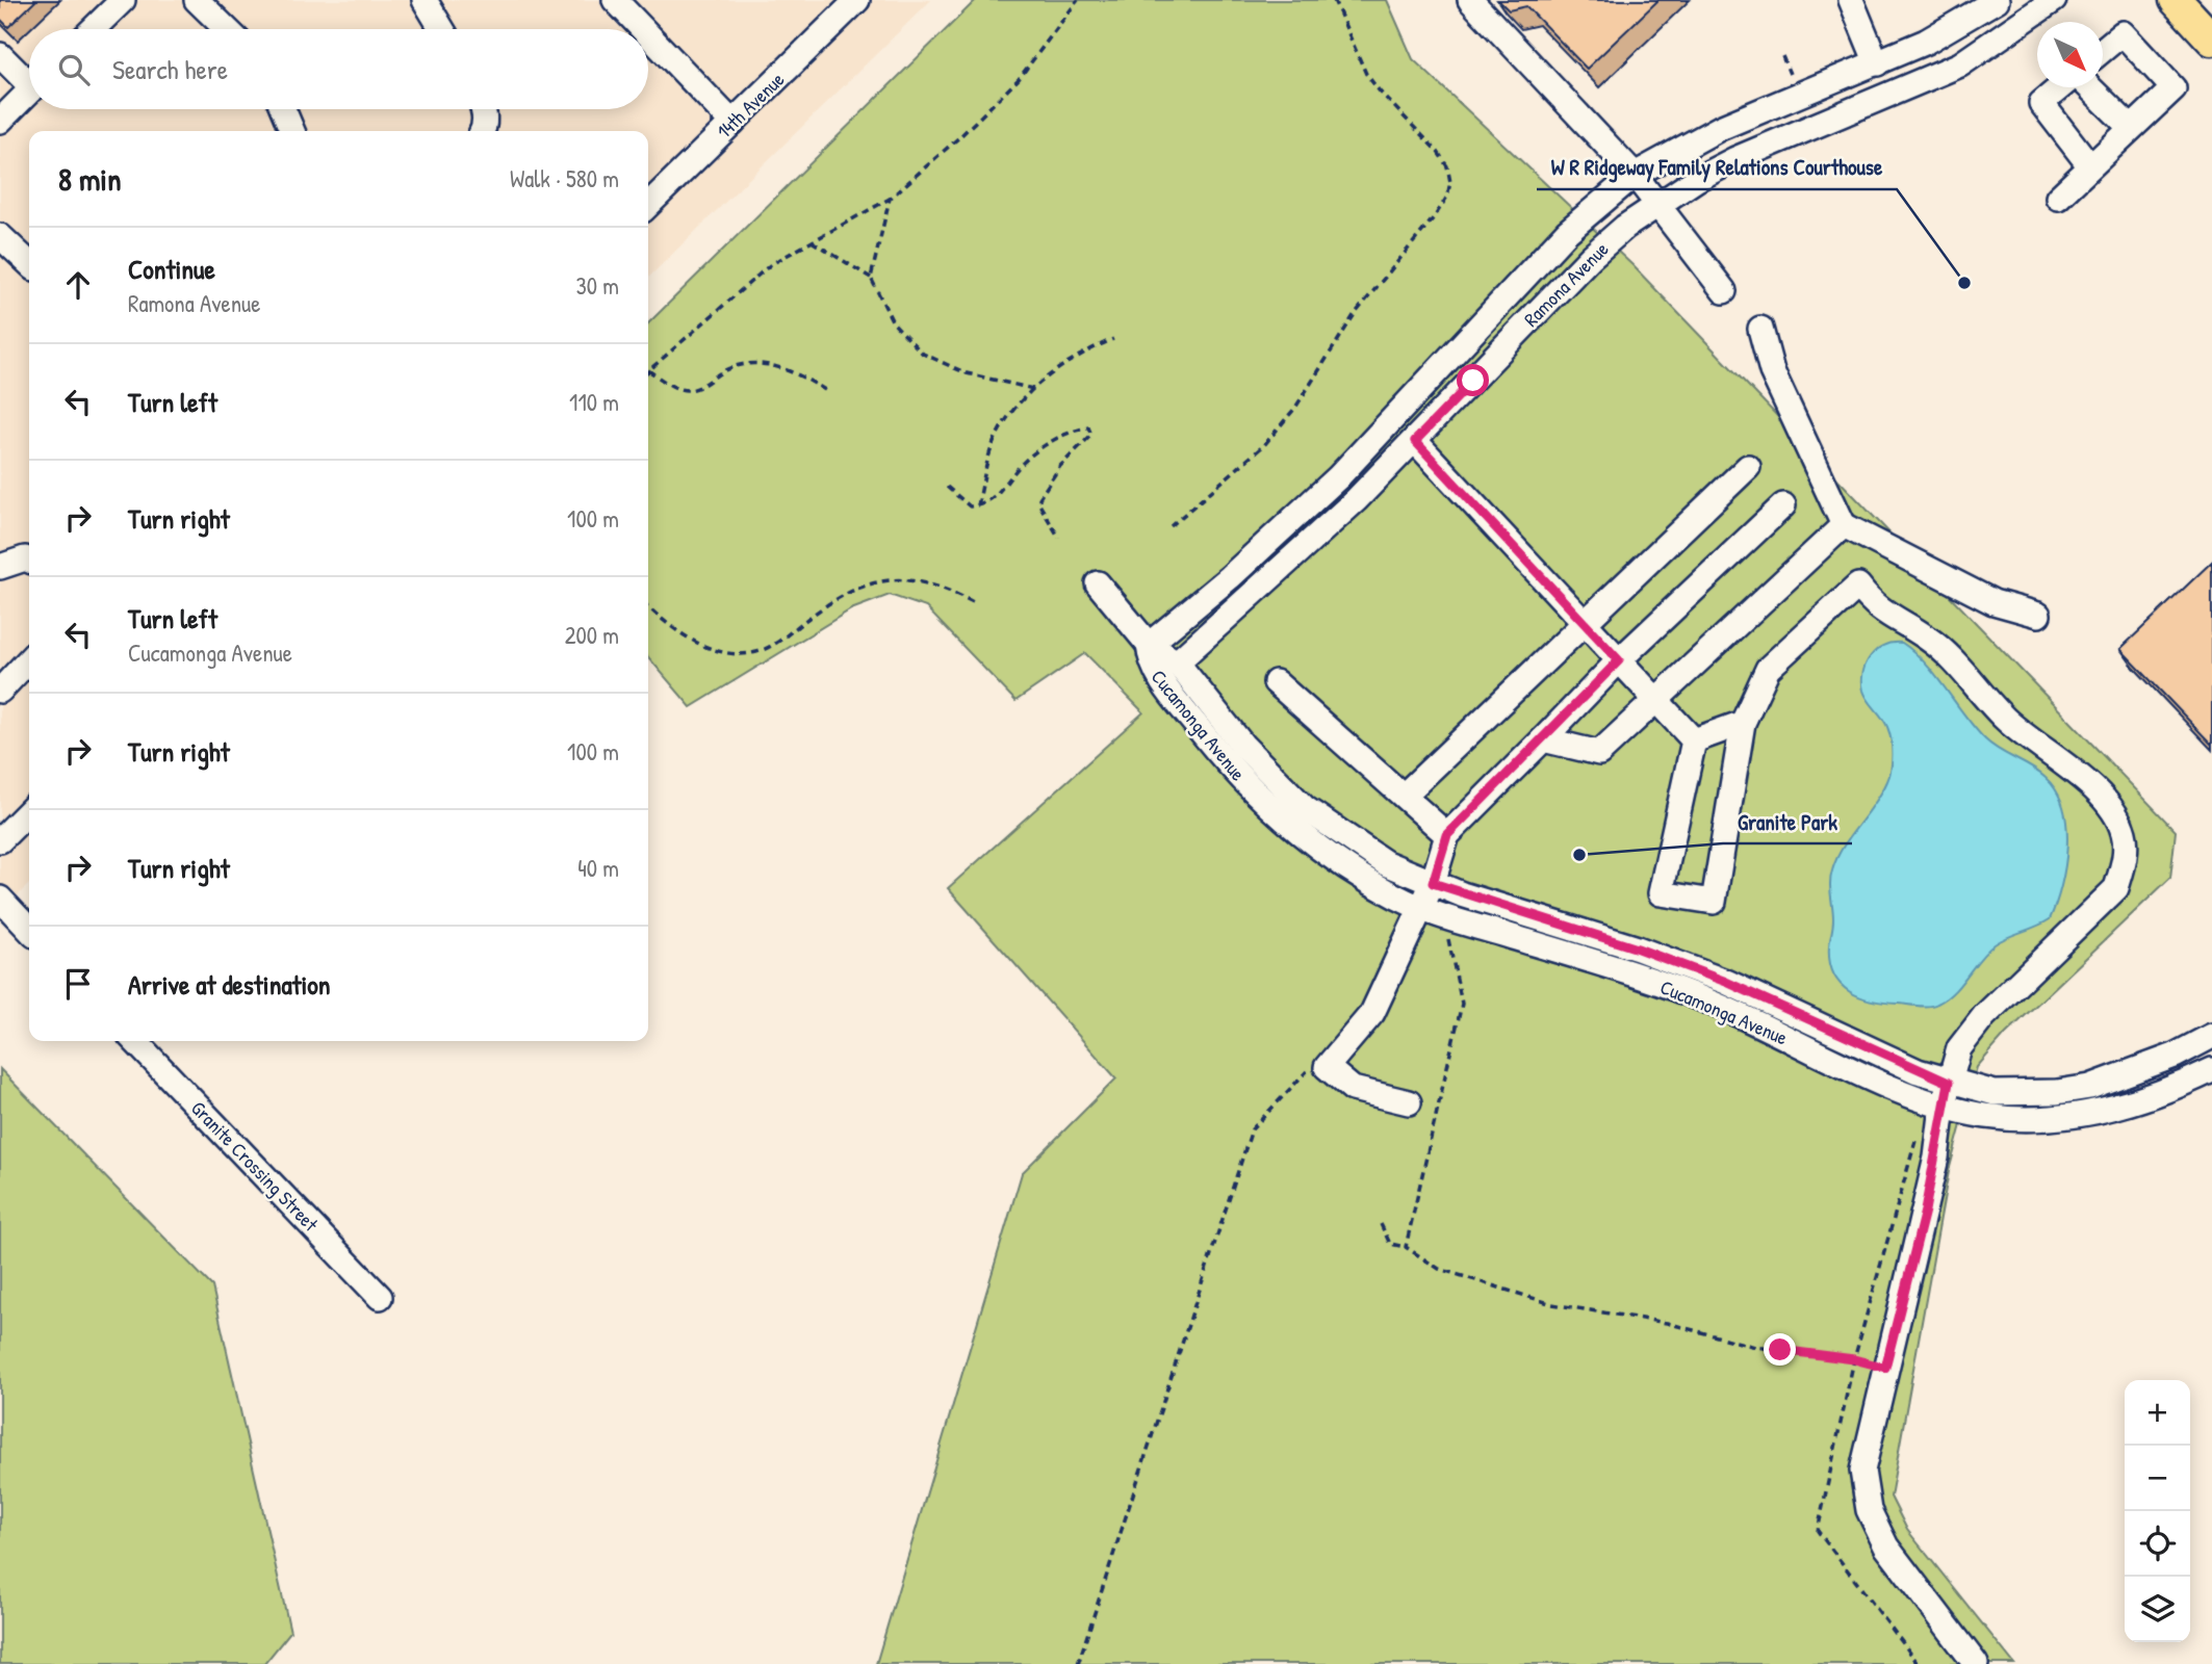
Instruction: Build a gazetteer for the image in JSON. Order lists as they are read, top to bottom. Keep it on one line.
{"streets":{"street":["14th Avenue","Ramona Avenue","Cucamonga Avenue","Granite Crossing Street"]},"crossings":[["Ramona Avenue","Cucamonga Avenue"]],"places":["W R Ridgeway Family Relations Courthouse","Granite Park"],"north":"bottom right","page":{"search":"Search here","heading":["8 min","Walk · 580 m"],"list":[["Continue","Ramona Avenue","30 m"],["Turn left","110 m"],["Turn right","100 m"],["Turn left","Cucamonga Avenue","200 m"],["Turn right","100 m"],["Turn right","40 m"],"Arrive at destination"],"map_buttons":["+","−"]}}
